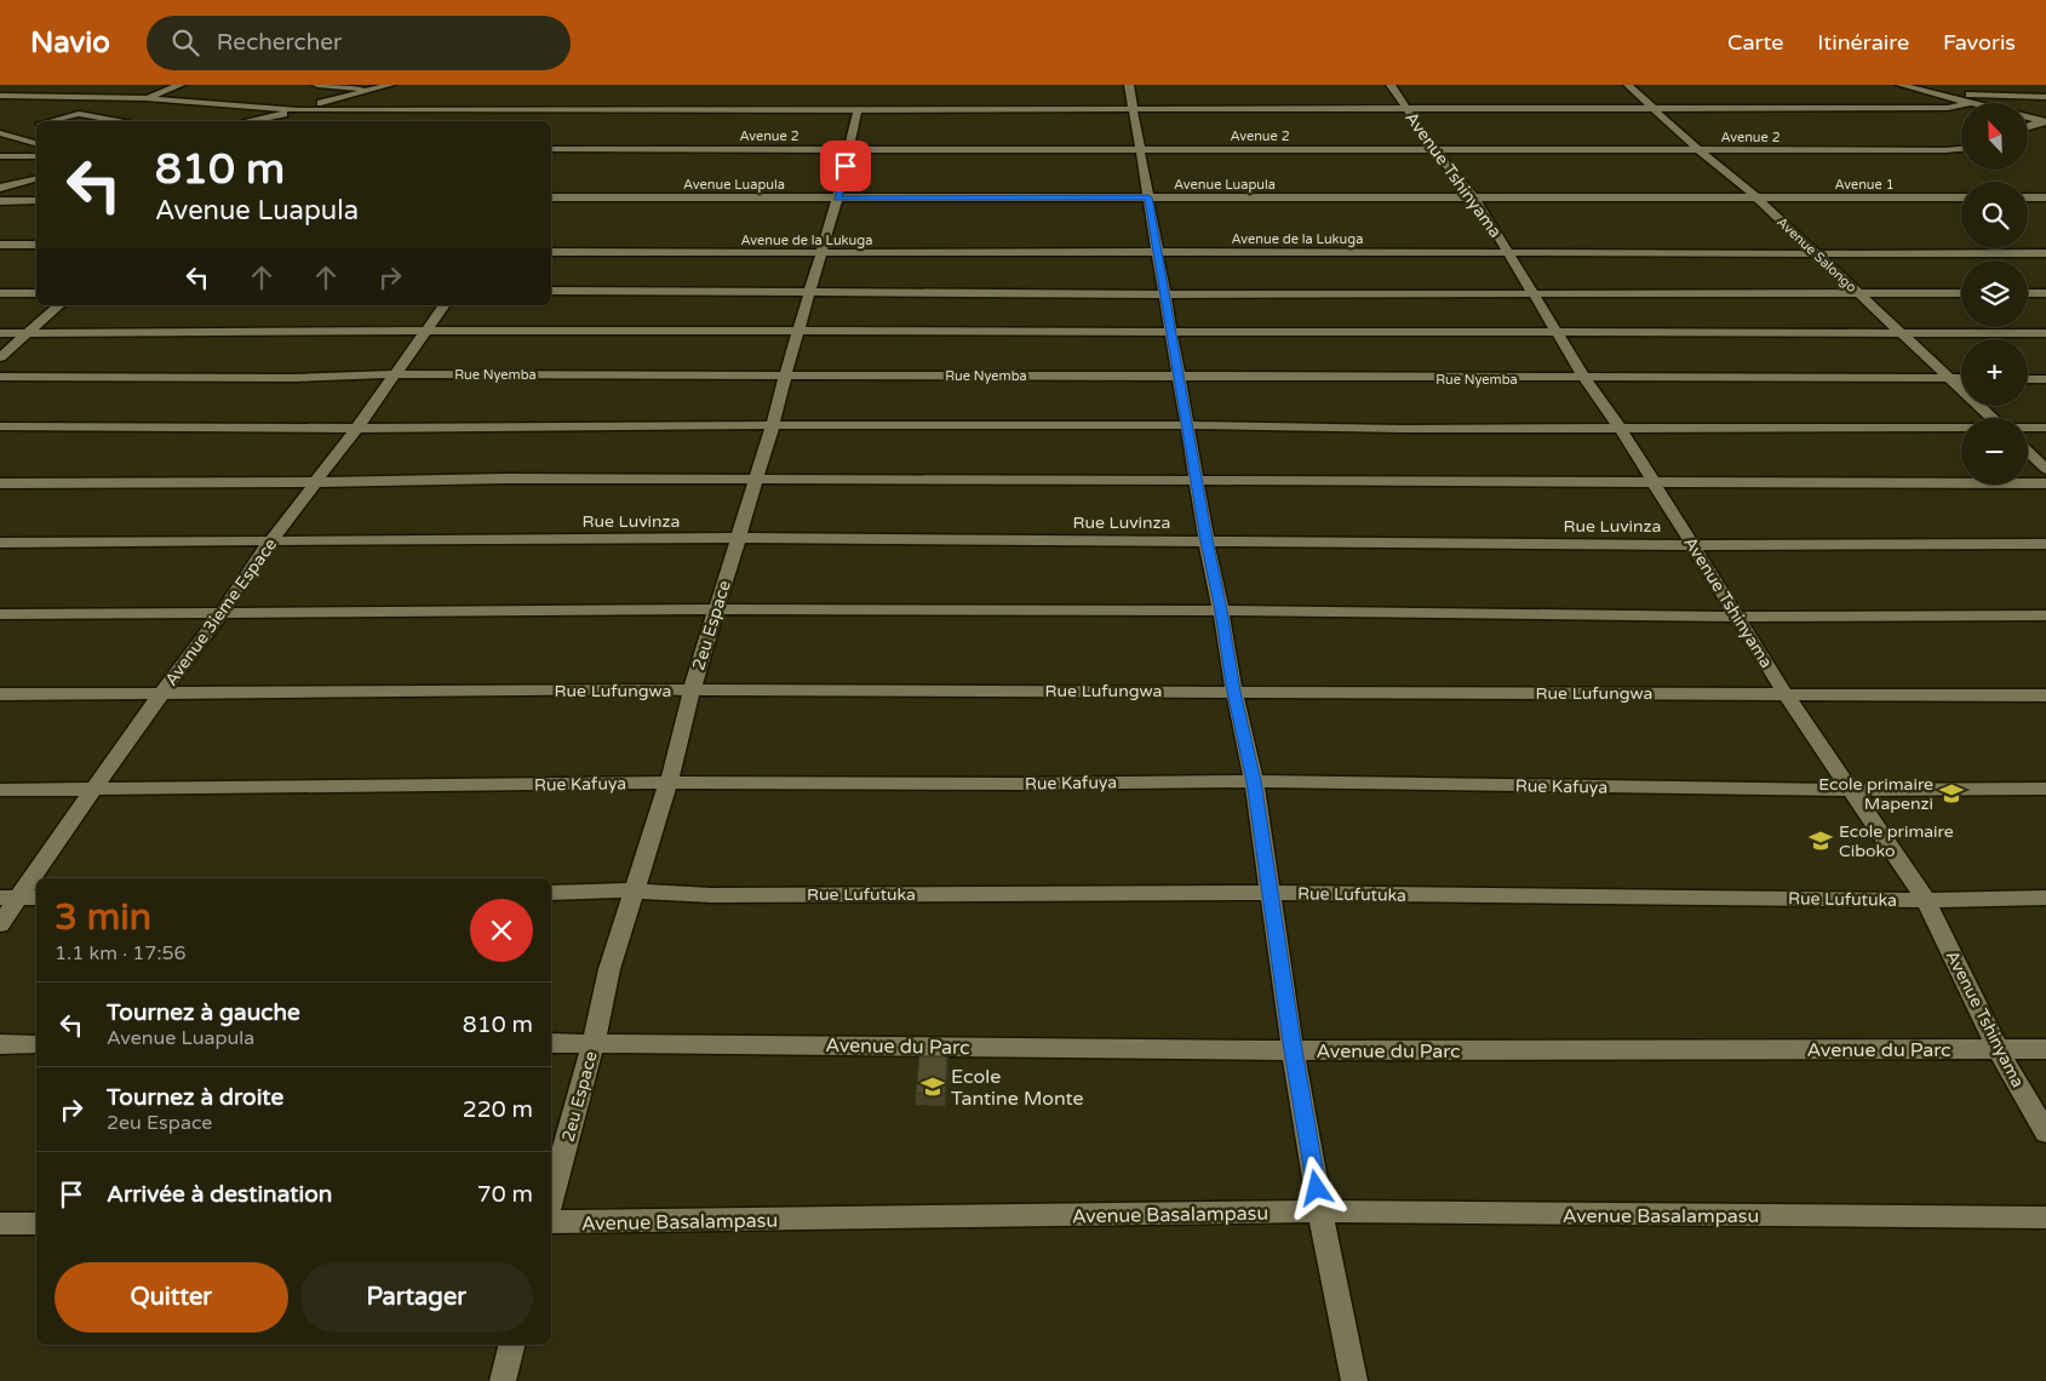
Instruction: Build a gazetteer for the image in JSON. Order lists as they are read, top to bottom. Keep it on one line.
{"streets":{"street":["Avenue 2","Avenue Tshinyama","Avenue Luapula","Avenue 1","Avenue de la Lukuga","Avenue Salongo","Rue Nyemba","Rue Luvinza","Avenue 3ieme Espace","2eu Espace","Rue Lufungwa","Rue Kafuya","Rue Lufutuka","Avenue du Parc","Avenue Basalampasu"]},"crossings":[["Avenue 2","Avenue Tshinyama"],["Avenue 2","Avenue Salongo"],["Avenue 2","2eu Espace"],["Avenue Tshinyama","Avenue Luapula"],["Avenue Tshinyama","Avenue de la Lukuga"],["Avenue Tshinyama","Rue Nyemba"],["Avenue Tshinyama","Rue Luvinza"],["Avenue Tshinyama","Rue Lufungwa"],["Avenue Tshinyama","Rue Kafuya"],["Avenue Tshinyama","Rue Lufutuka"],["Avenue Tshinyama","Avenue du Parc"],["Avenue Luapula","Avenue 1"],["Avenue Luapula","Avenue Salongo"],["Avenue Luapula","2eu Espace"],["Avenue 1","Avenue Salongo"],["Avenue de la Lukuga","Avenue Salongo"],["Avenue de la Lukuga","2eu Espace"],["Avenue Salongo","Rue Nyemba"],["Rue Nyemba","Avenue 3ieme Espace"],["Rue Nyemba","2eu Espace"],["Rue Luvinza","Avenue 3ieme Espace"],["Rue Luvinza","2eu Espace"],["Avenue 3ieme Espace","Rue Lufungwa"],["Avenue 3ieme Espace","Rue Kafuya"],["2eu Espace","Rue Lufungwa"],["2eu Espace","Rue Kafuya"],["2eu Espace","Rue Lufutuka"],["2eu Espace","Avenue du Parc"]],"places":{"school or university":["Ecole primaire Mapenzi","Ecole primaire Ciboko","Ecole Tantine Monte"]},"north":"top left","page":{"header":"Navio","search":"Rechercher","nav":["Carte","Itinéraire","Favoris"],"map_buttons":["+","−"],"turn":["810 m","Avenue Luapula"],"heading":["3 min","1.1 km · 17:56"],"list":[{"name":"Tournez à gauche","note":"Avenue Luapula","value":"810 m"},{"name":"Tournez à droite","note":"2eu Espace","value":"220 m"},{"name":"Arrivée à destination","value":"70 m"}],"buttons":["Quitter","Partager"]}}
